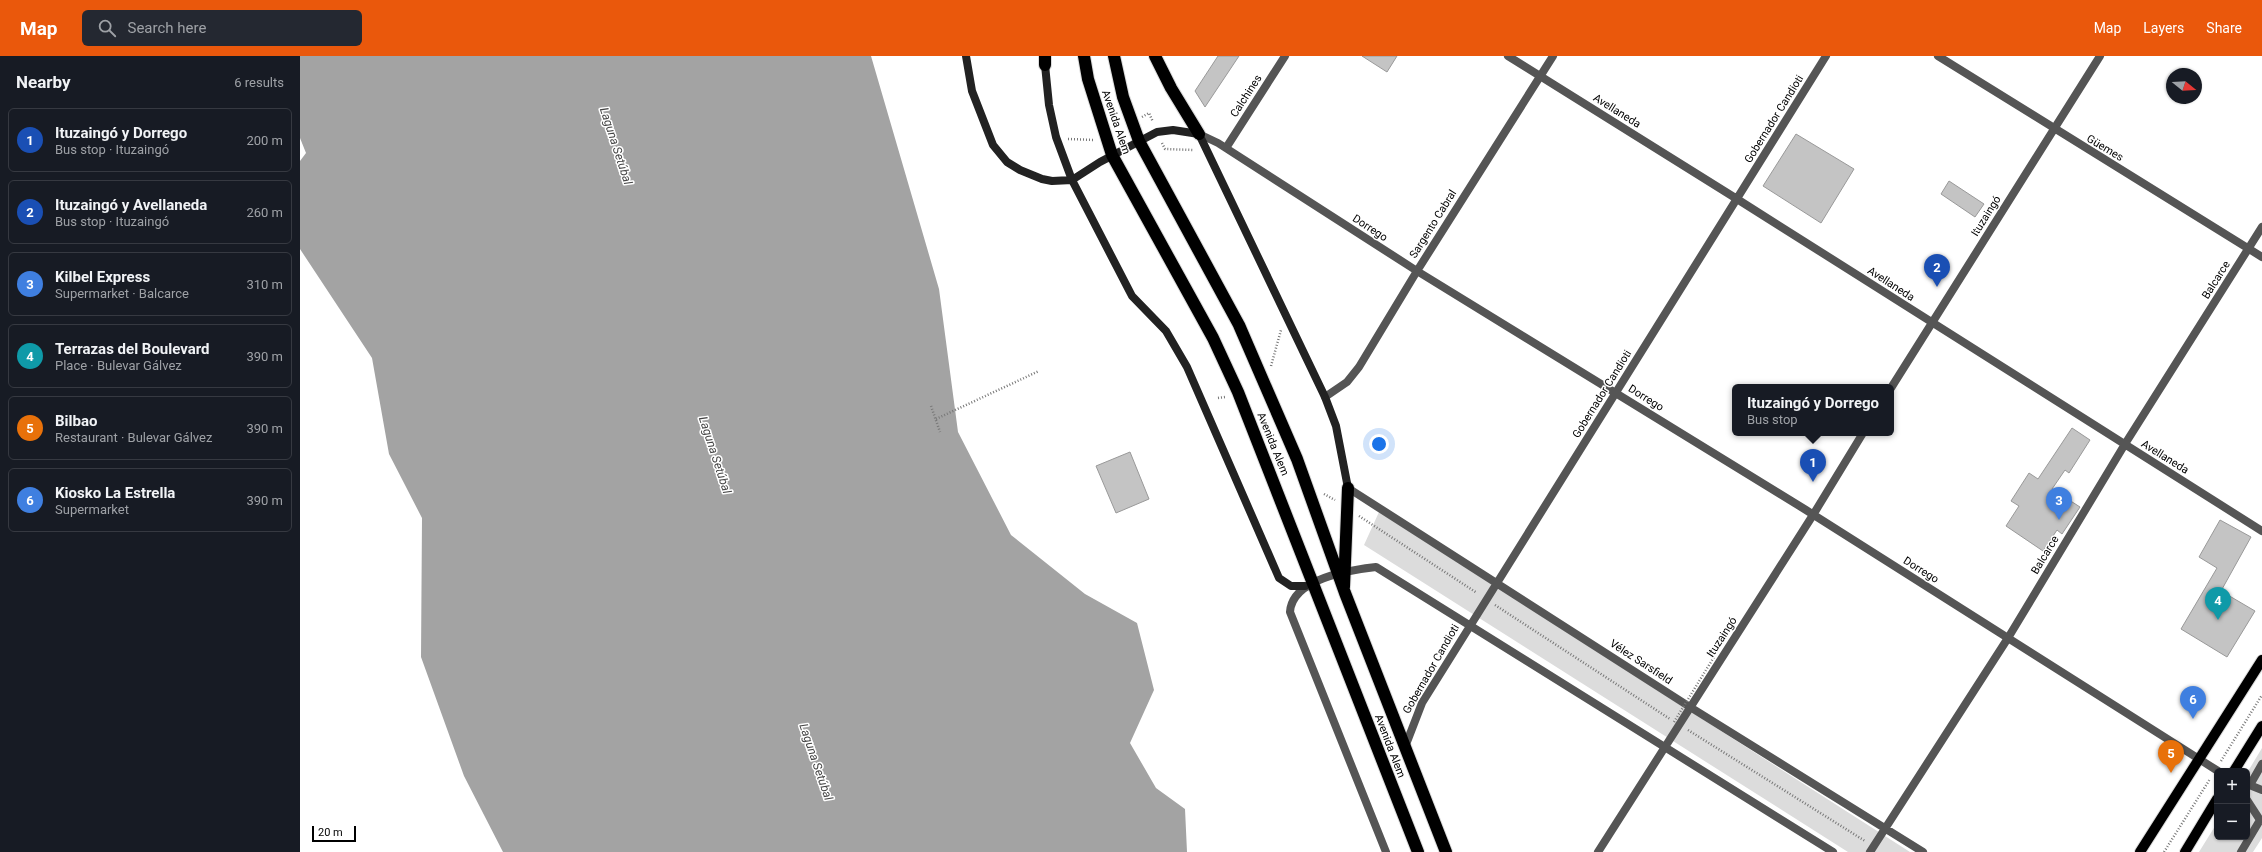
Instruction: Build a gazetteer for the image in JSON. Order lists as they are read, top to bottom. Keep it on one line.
{"streets":{"highway":["Avenida Alem"],"street":["Calchines","Avellaneda","Gobernador Candioti","Güemes","Ituzaingó","Sargento Cabral","Dorrego","Balcarce","Vélez Sarsfield"]},"crossings":[["Calchines","Dorrego"],["Avellaneda","Gobernador Candioti"],["Avellaneda","Ituzaingó"],["Avellaneda","Sargento Cabral"],["Avellaneda","Balcarce"],["Gobernador Candioti","Avenida Alem"],["Gobernador Candioti","Dorrego"],["Gobernador Candioti","Vélez Sarsfield"],["Avenida Alem","Dorrego"],["Güemes","Ituzaingó"],["Güemes","Balcarce"],["Ituzaingó","Dorrego"],["Ituzaingó","Vélez Sarsfield"],["Sargento Cabral","Dorrego"],["Dorrego","Balcarce"],["Balcarce","Vélez Sarsfield"]],"water":["Laguna Setúbal"],"scale_bar":"20 m","north":"right","page":{"header":"Map","search":"Search here","nav":["Map","Layers","Share"],"heading":["Nearby","6 results"],"list":[{"mark":"1","name":"Ituzaingó y Dorrego","note":"Bus stop · Ituzaingó","value":"200 m"},{"mark":"2","name":"Ituzaingó y Avellaneda","note":"Bus stop · Ituzaingó","value":"260 m"},{"mark":"3","name":"Kilbel Express","note":"Supermarket · Balcarce","value":"310 m"},{"mark":"4","name":"Terrazas del Boulevard","note":"Place · Bulevar Gálvez","value":"390 m"},{"mark":"5","name":"Bilbao","note":"Restaurant · Bulevar Gálvez","value":"390 m"},{"mark":"6","name":"Kiosko La Estrella","note":"Supermarket","value":"390 m"}],"pins":["2","1","3","4","6","5"],"popup":["Ituzaingó y Dorrego","Bus stop"],"map_buttons":["+","−"],"scale":"20 m"}}
